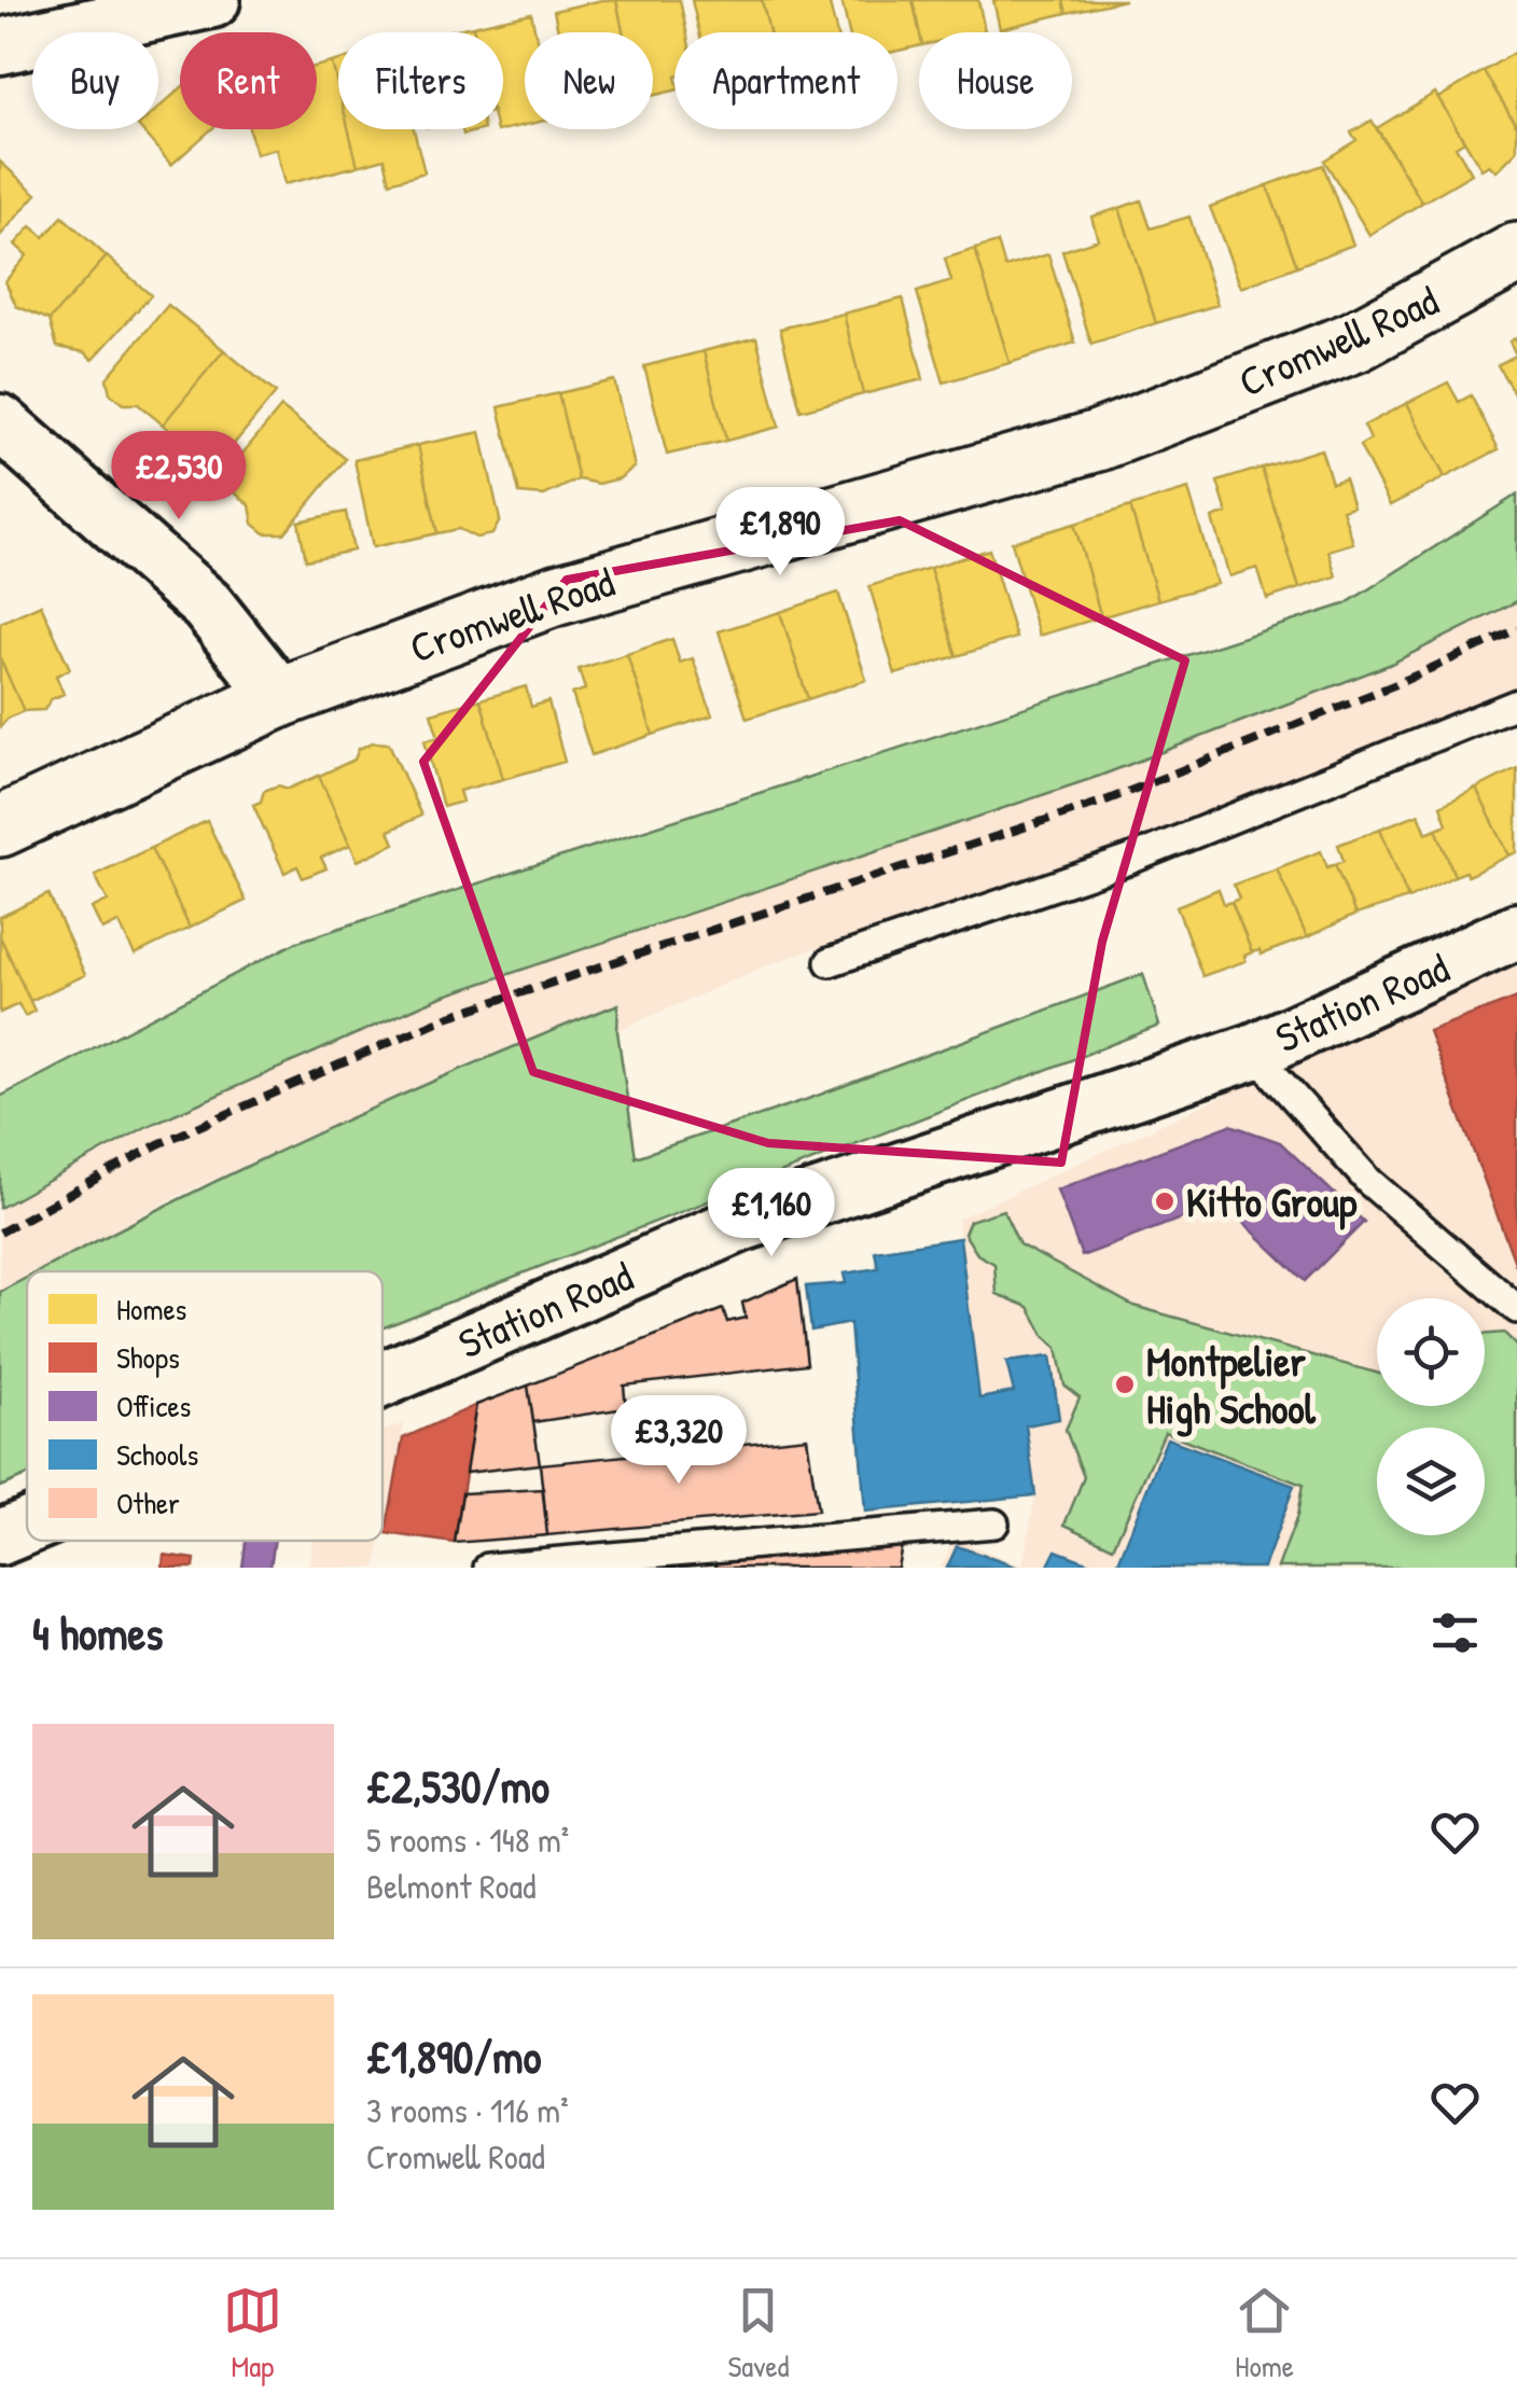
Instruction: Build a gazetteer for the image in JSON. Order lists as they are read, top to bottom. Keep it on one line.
{"streets":{"street":["Cromwell Road","Station Road"]},"places":["Kitto Group","Montpelier High School"],"legend":["Homes","Shops","Offices","Schools","Other"],"page":{"chip":["Buy","Rent","Filters","New","Apartment","House"],"price":["£2,530","£1,890","£1,160","£3,320"],"heading":"4 homes","list":[{"name":"£2,530/mo","note":"5 rooms · 148 m² · Belmont Road"},{"name":"£1,890/mo","note":"3 rooms · 116 m² · Cromwell Road"}],"tabs":["Map","Saved","Home"]}}
